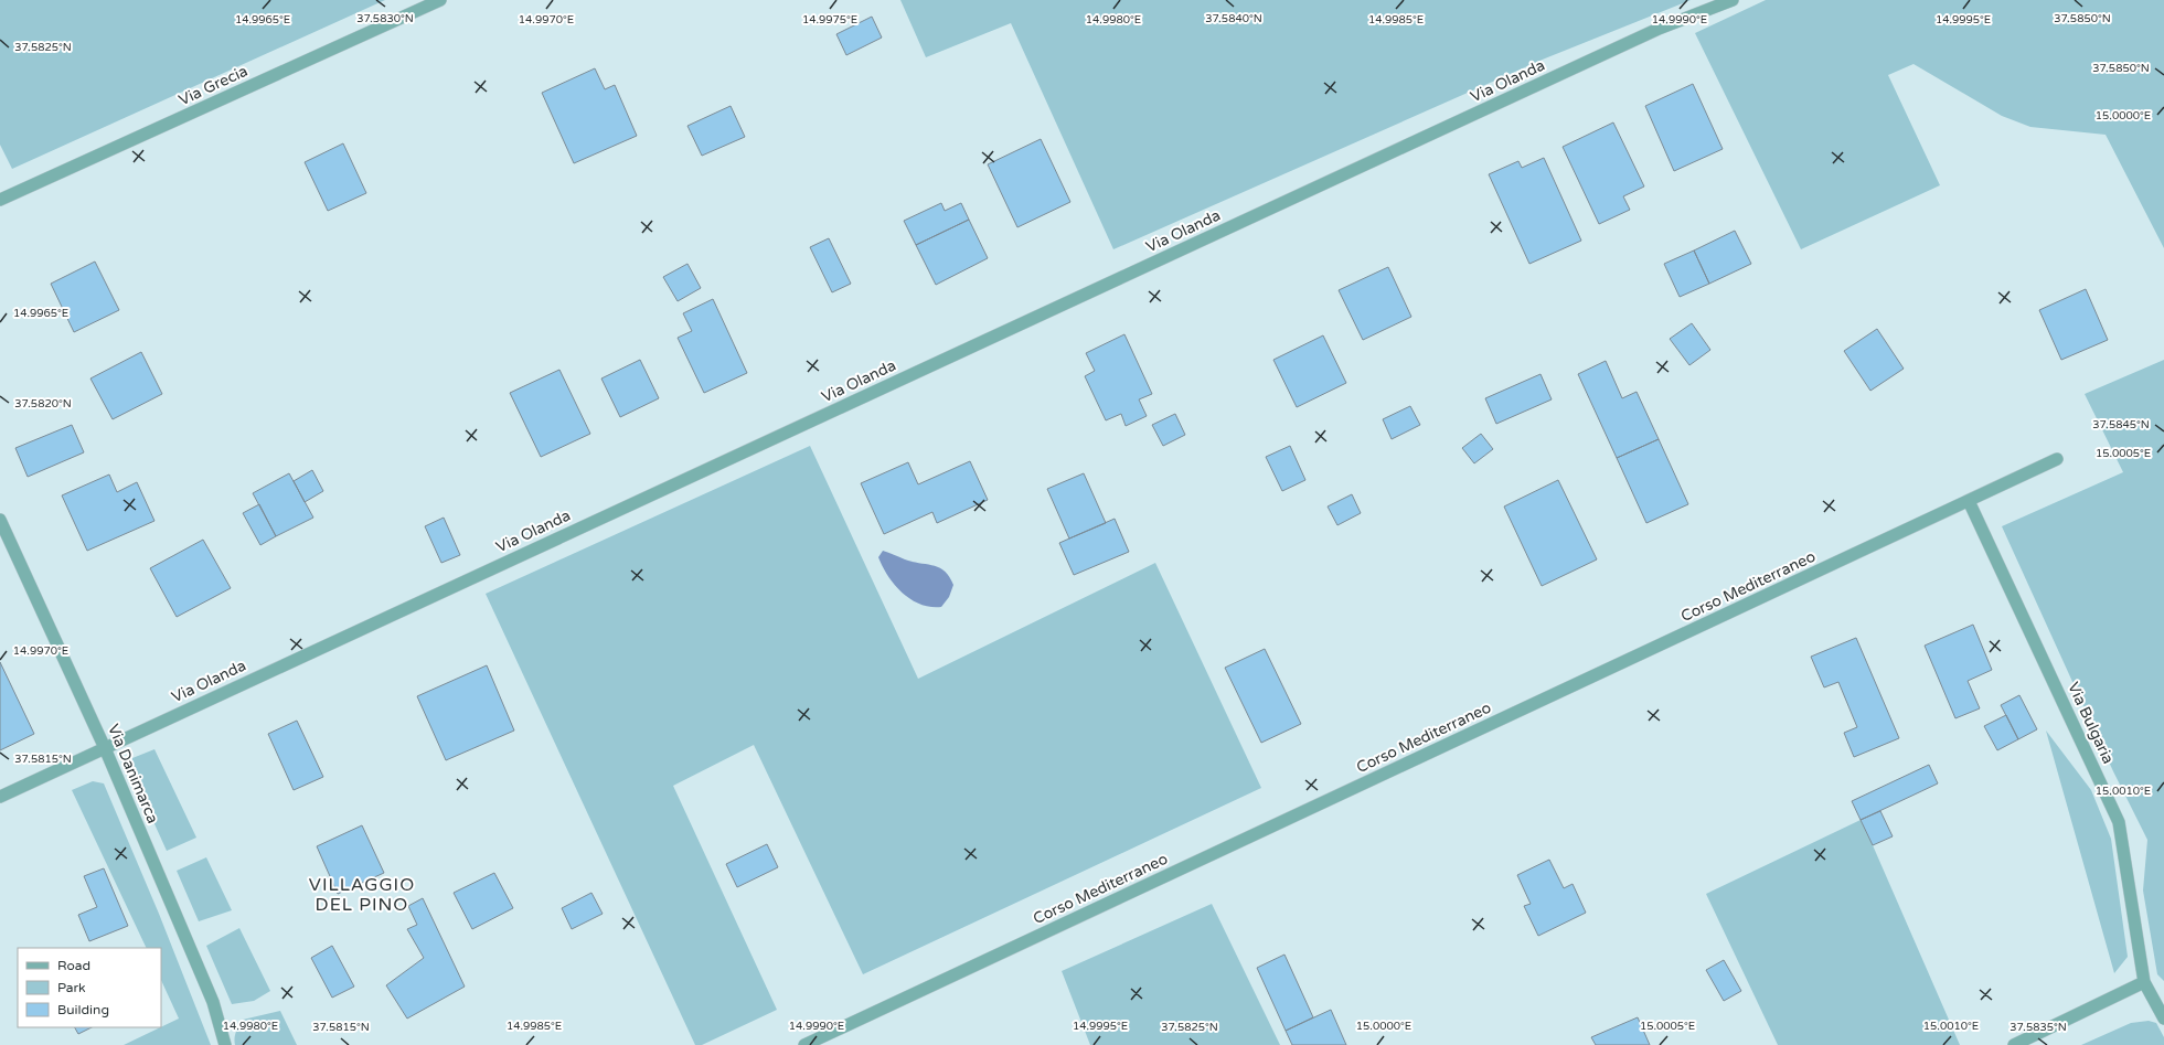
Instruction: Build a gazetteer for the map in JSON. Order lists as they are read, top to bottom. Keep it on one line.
{"streets":{"street":["Via Olanda","Via Grecia","Corso Mediterraneo","Via Bulgaria","Via Danimarca"]},"crossings":[["Via Olanda","Via Danimarca"],["Corso Mediterraneo","Via Bulgaria"]],"districts":["VILLAGGIO DEL PINO"],"legend":["Road","Park","Building"],"coordinates":["37.5830°N","37.5840°N","37.5850°N","14.9965°E","14.9970°E","14.9975°E","14.9980°E","14.9985°E","14.9990°E","14.9995°E","37.5825°N","15.0000°E","37.5820°N","37.5845°N","15.0005°E","37.5815°N","15.0010°E","37.5835°N"]}
